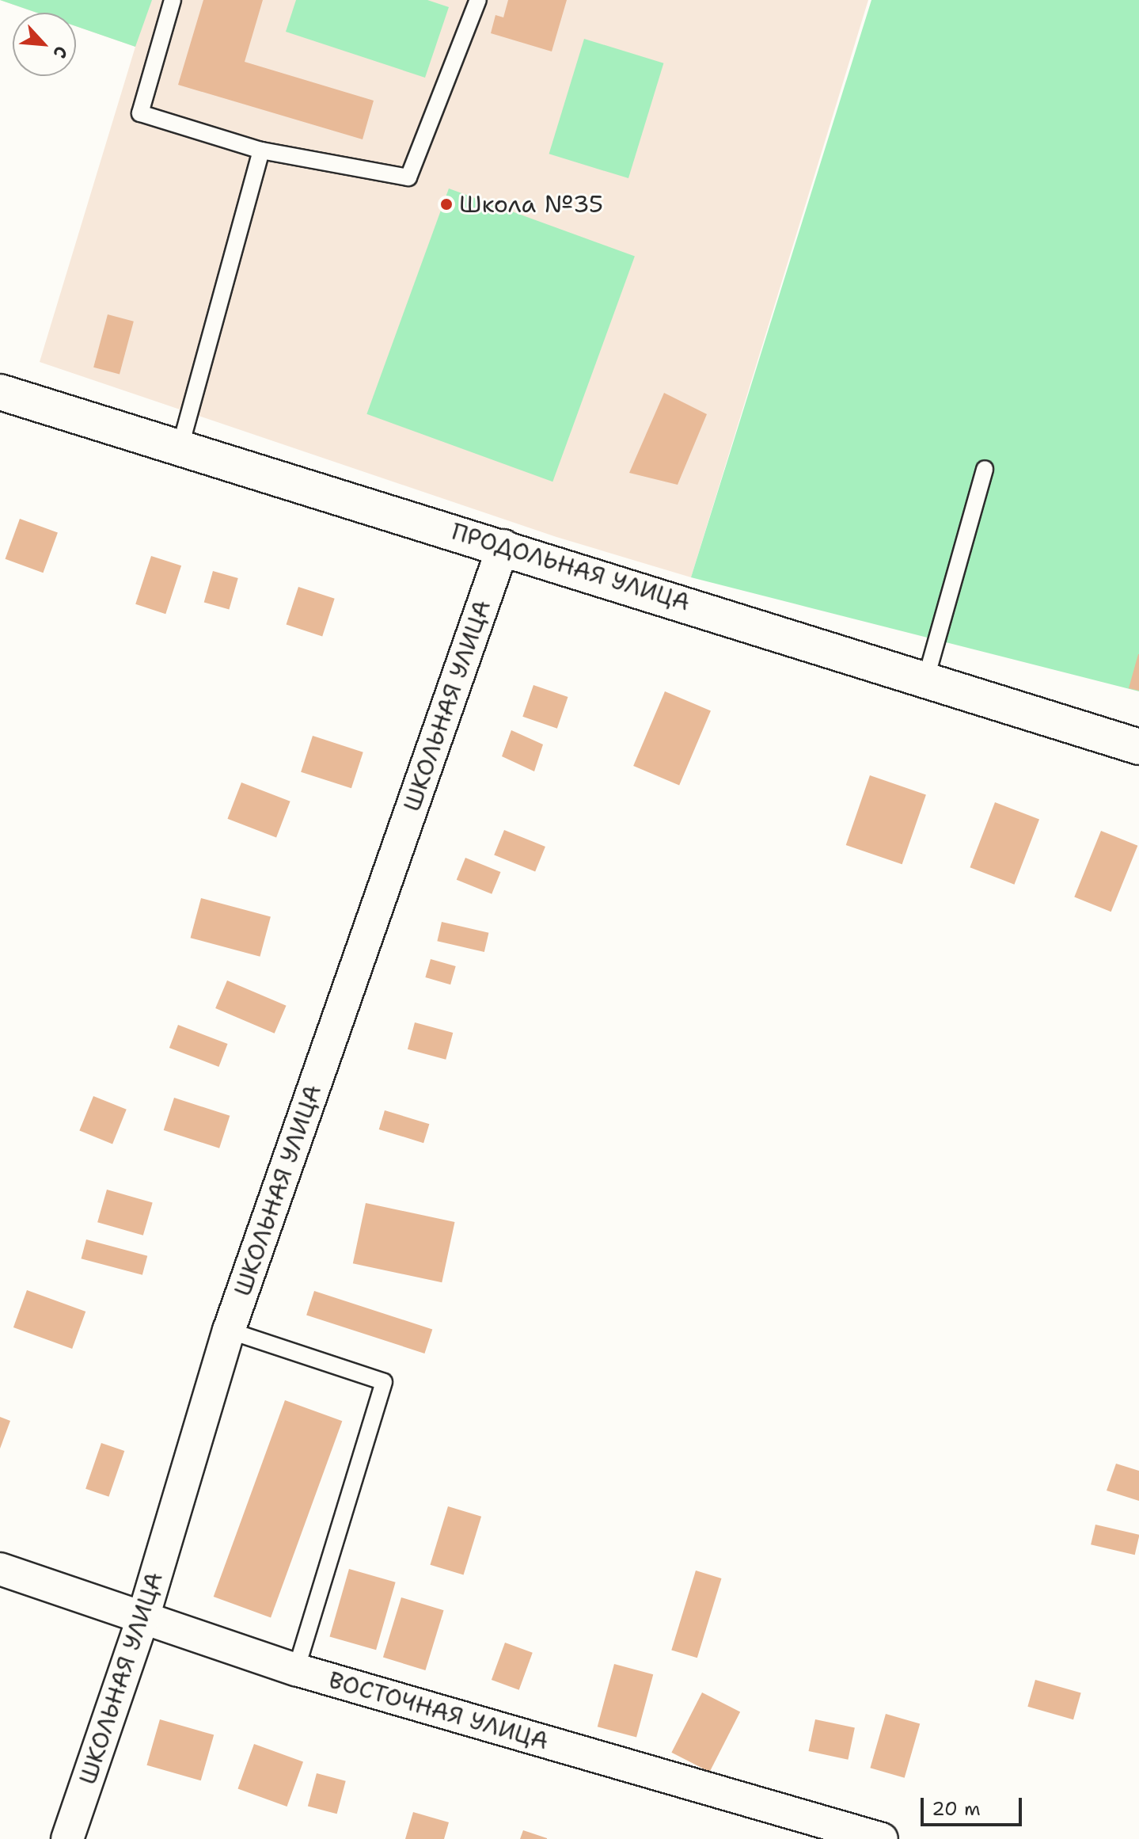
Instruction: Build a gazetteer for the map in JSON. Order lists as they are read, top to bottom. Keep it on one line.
{"streets":{"street":["ПРОДОЛЬНАЯ УЛИЦА","ШКОЛЬНАЯ УЛИЦА","ВОСТОЧНАЯ УЛИЦА"]},"crossings":[["ПРОДОЛЬНАЯ УЛИЦА","ШКОЛЬНАЯ УЛИЦА"],["ШКОЛЬНАЯ УЛИЦА","ВОСТОЧНАЯ УЛИЦА"]],"places":["Школа №35"],"scale_bar":"20 m","north":"bottom right"}
